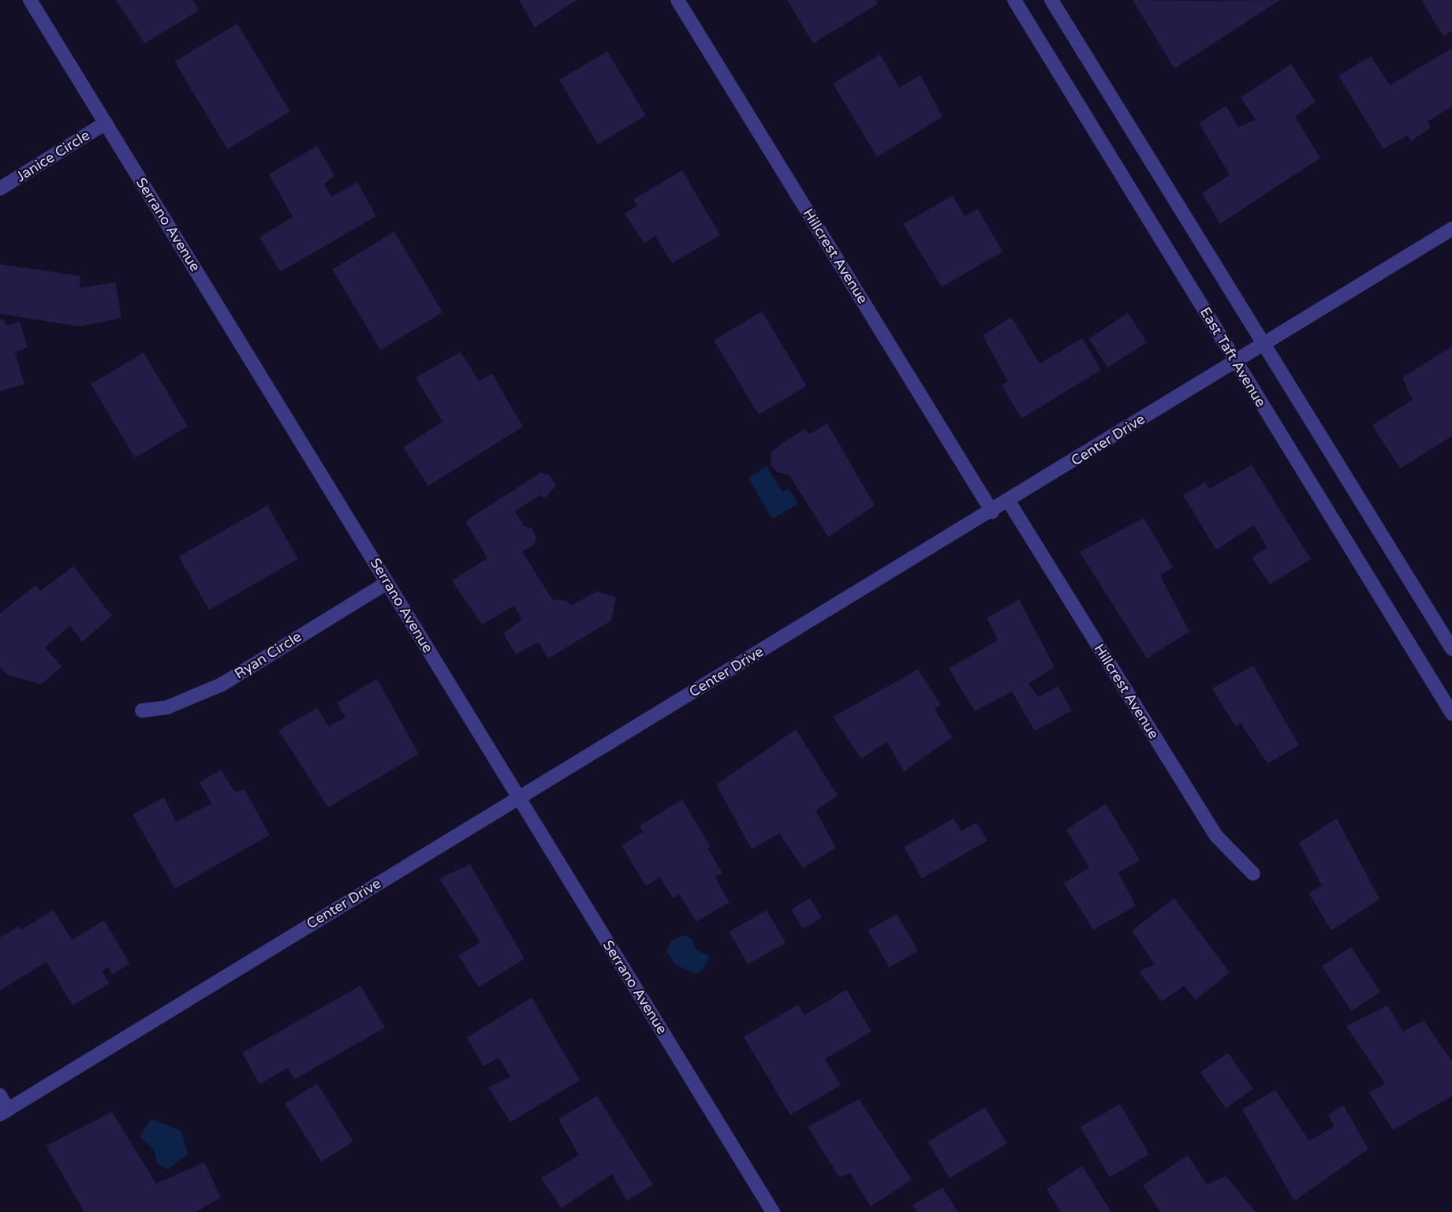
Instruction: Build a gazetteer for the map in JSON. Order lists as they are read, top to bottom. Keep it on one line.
{"streets":{"street":["Janice Circle","Serrano Avenue","Hillcrest Avenue","East Taft Avenue","Center Drive","Ryan Circle"]},"crossings":[["Janice Circle","Serrano Avenue"],["Serrano Avenue","Center Drive"],["Serrano Avenue","Ryan Circle"],["Hillcrest Avenue","Center Drive"],["East Taft Avenue","Center Drive"]]}
